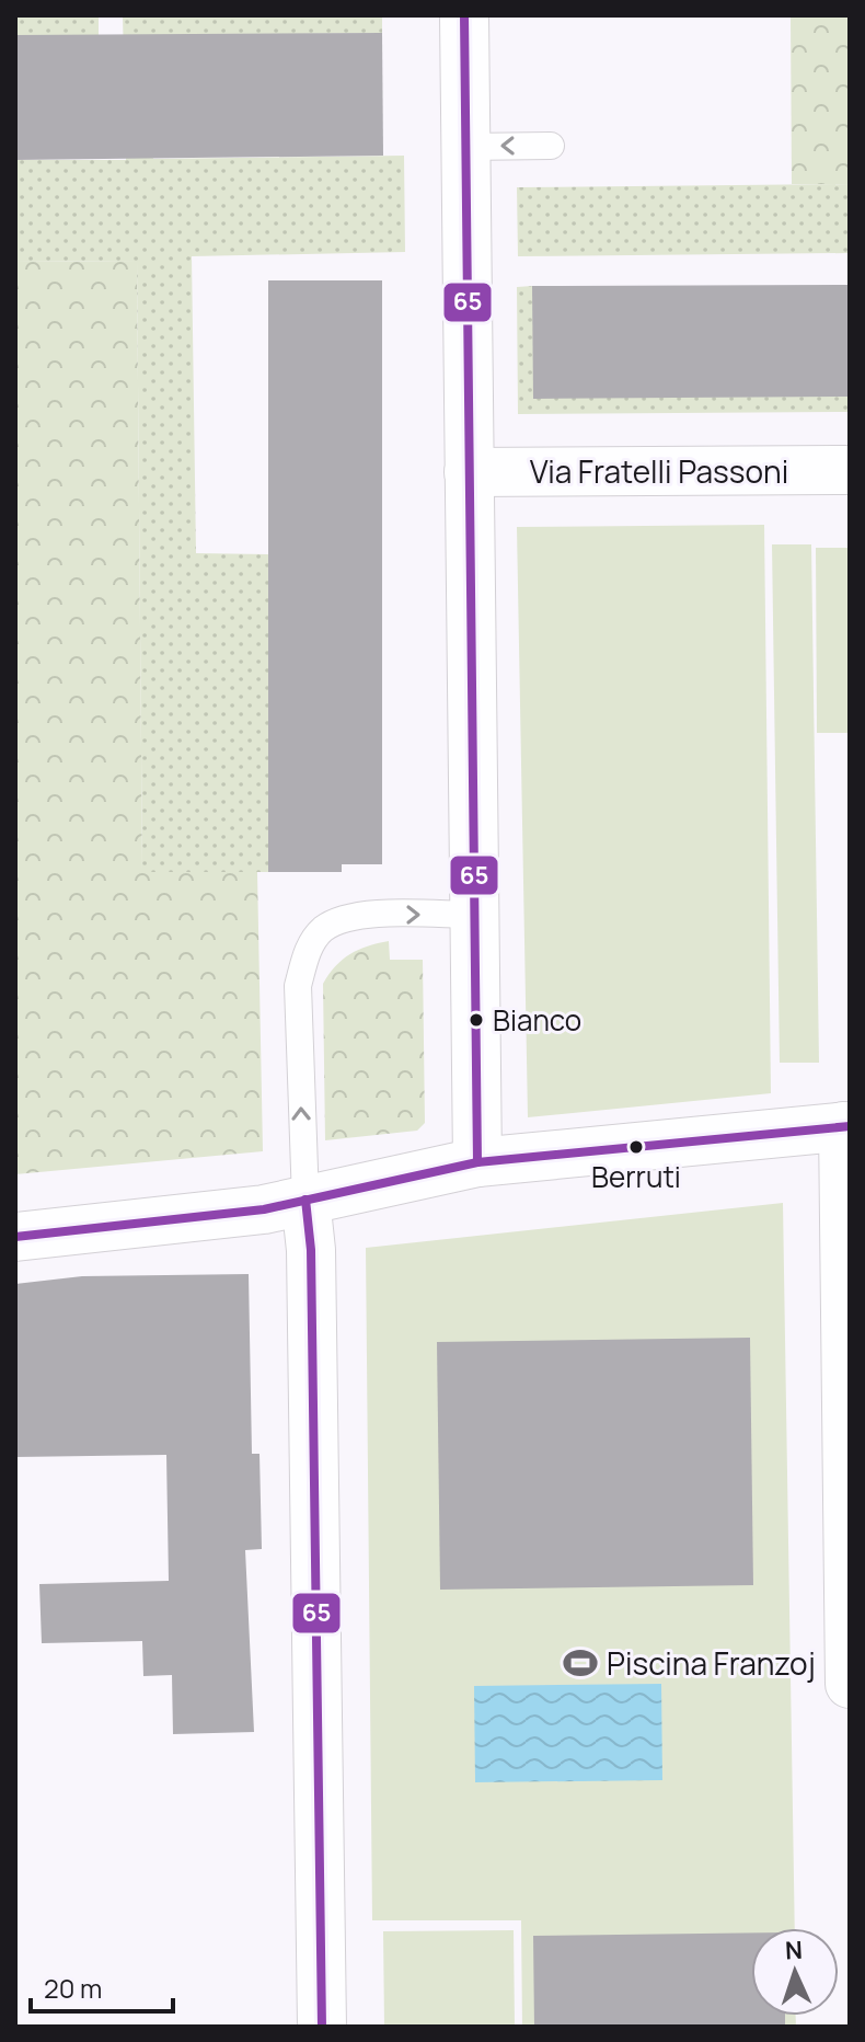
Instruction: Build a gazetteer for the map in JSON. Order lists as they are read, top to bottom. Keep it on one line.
{"streets":{"street":["Via Fratelli Passoni"]},"places":{"other":["Bianco","Berruti"],"sports":["Piscina Franzoj"]},"lines":["transit line 65"],"scale_bar":"20 m","north":"top"}
